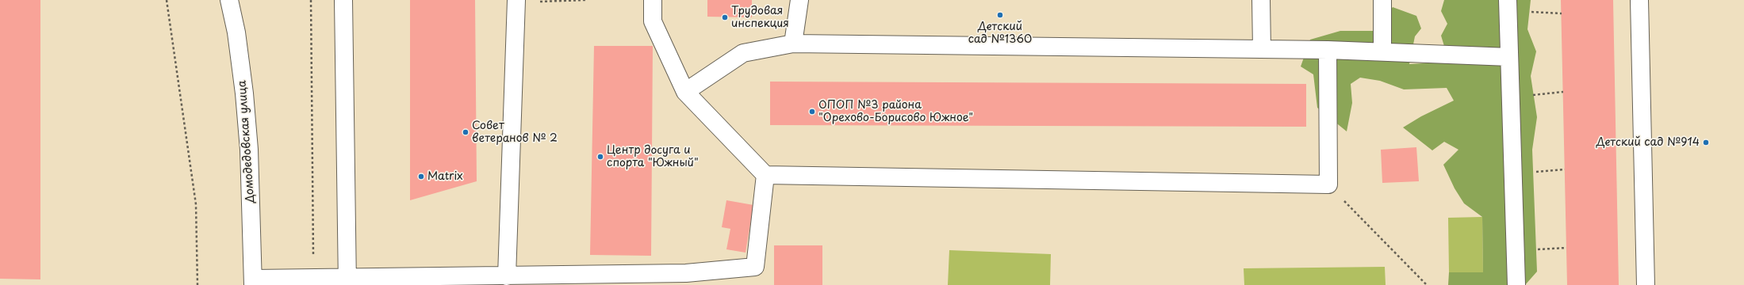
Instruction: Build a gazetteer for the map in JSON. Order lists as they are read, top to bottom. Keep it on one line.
{"streets":{"street":["Домодедовская улица"]},"places":["Детский сад №1360","Трудовая инспекция","ОПОП №3 района \"Орехово-Борисово Южное\"","Совет ветеранов № 2","Детский сад №914","Центр досуга и спорта \"Южный\"","Matrix"]}
